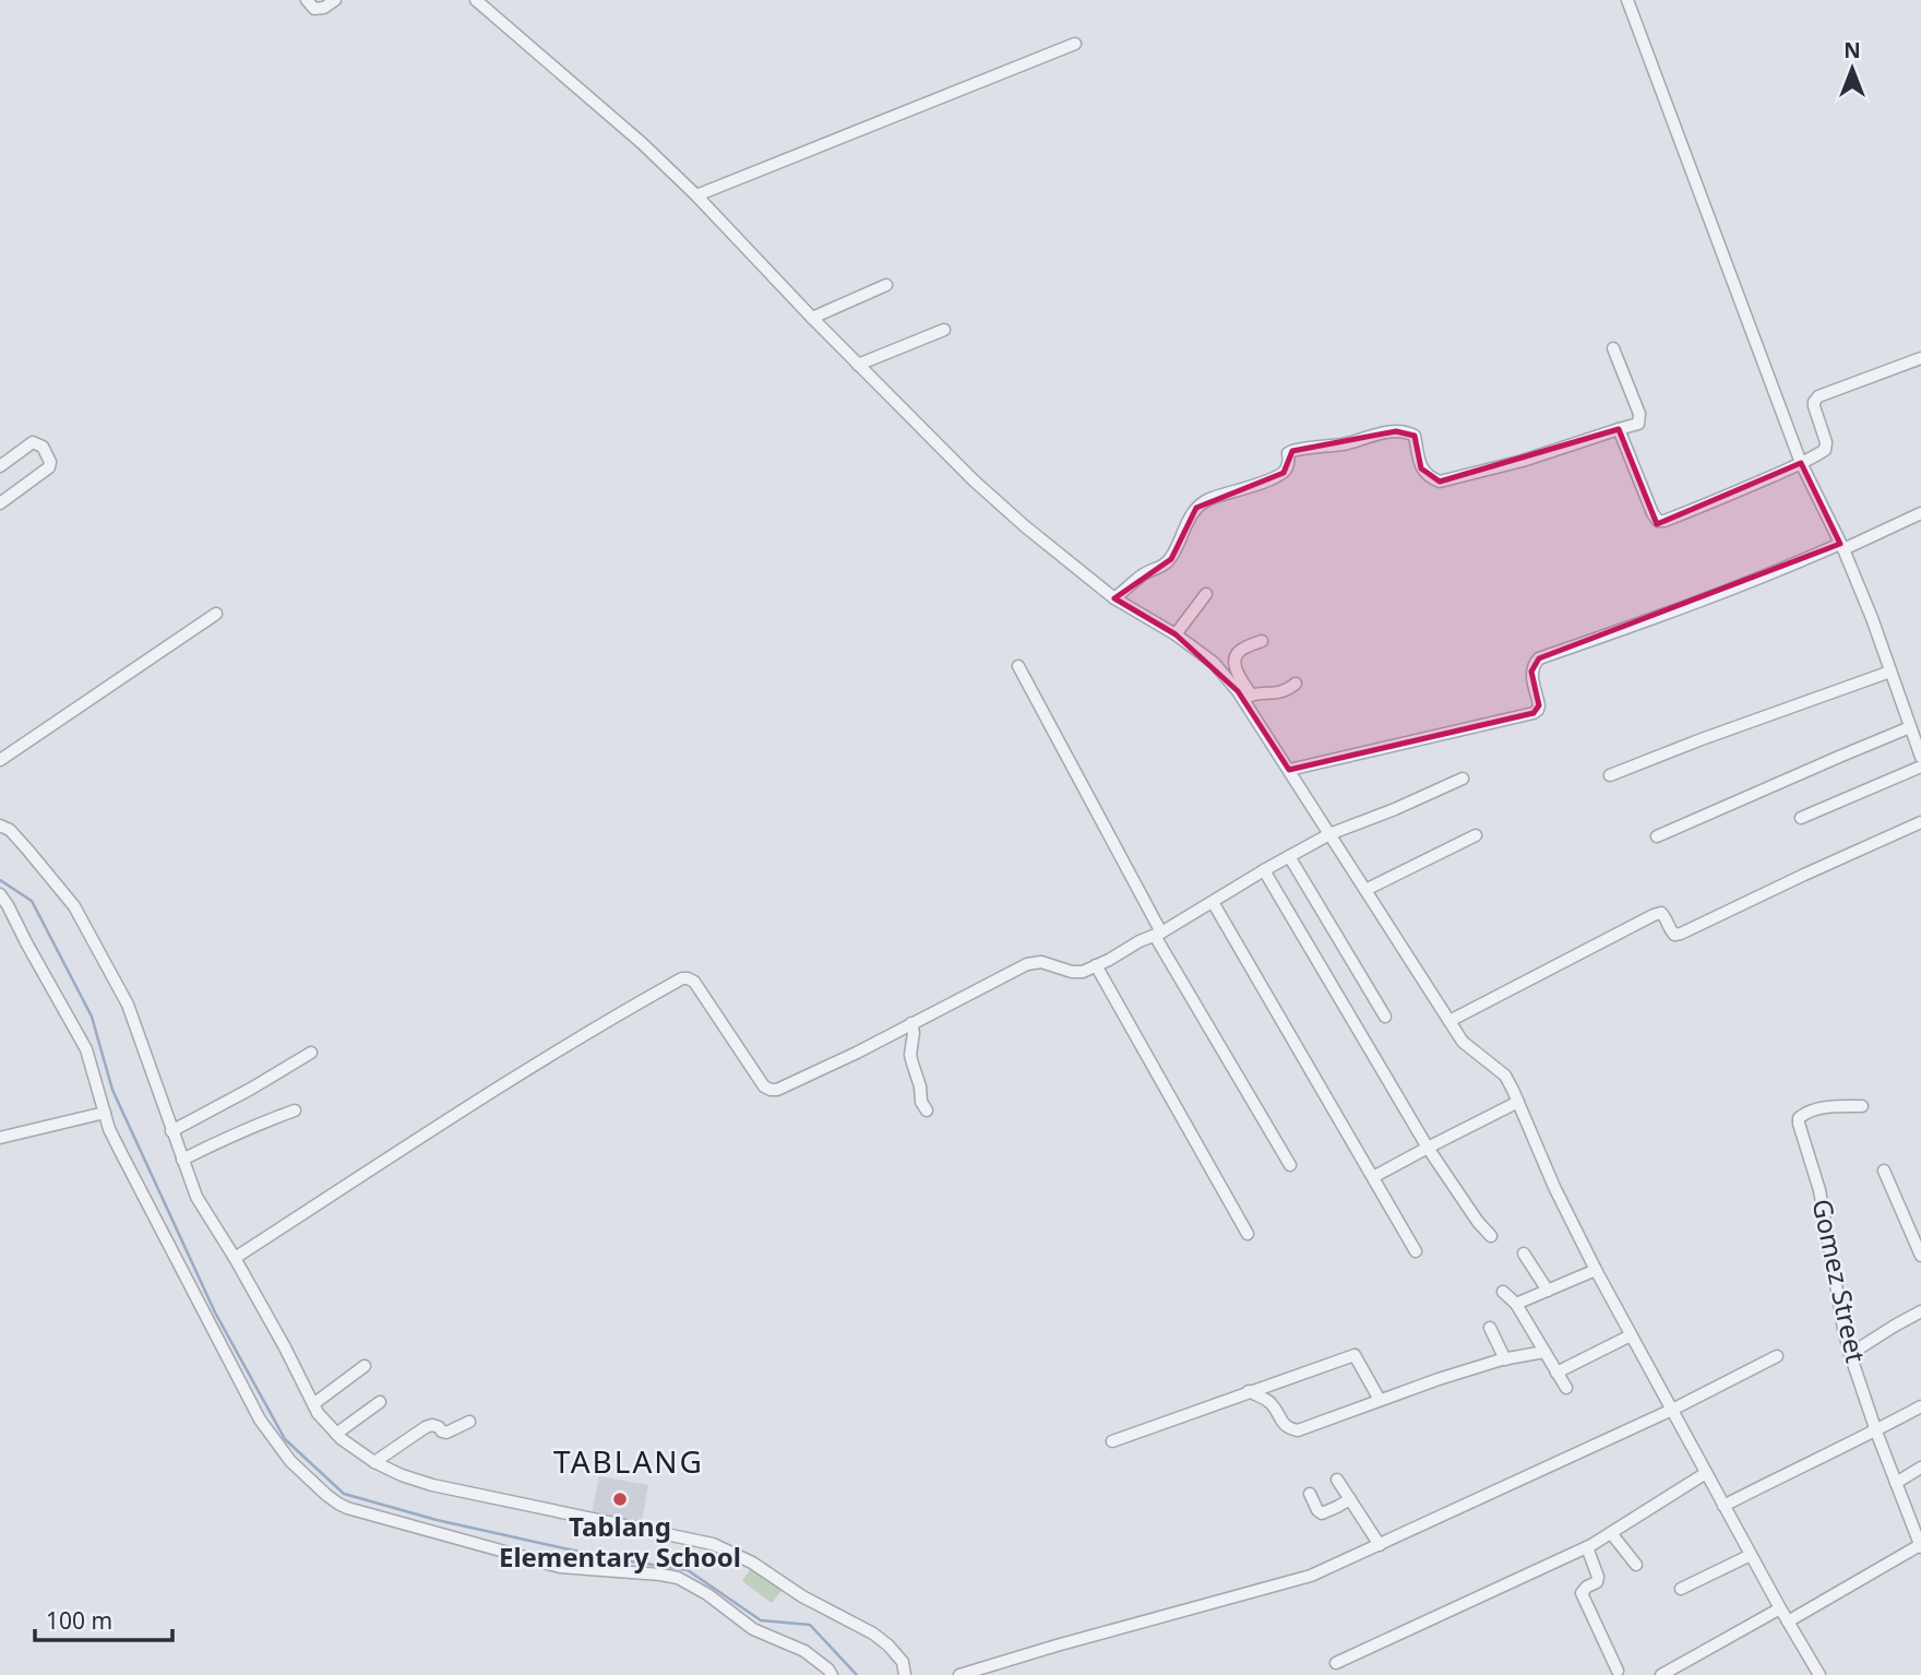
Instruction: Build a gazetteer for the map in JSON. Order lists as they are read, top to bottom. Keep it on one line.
{"streets":{"street":["Gomez Street"]},"districts":["TABLANG"],"places":["Tablang Elementary School"],"scale_bar":"100 m","north":"top"}
